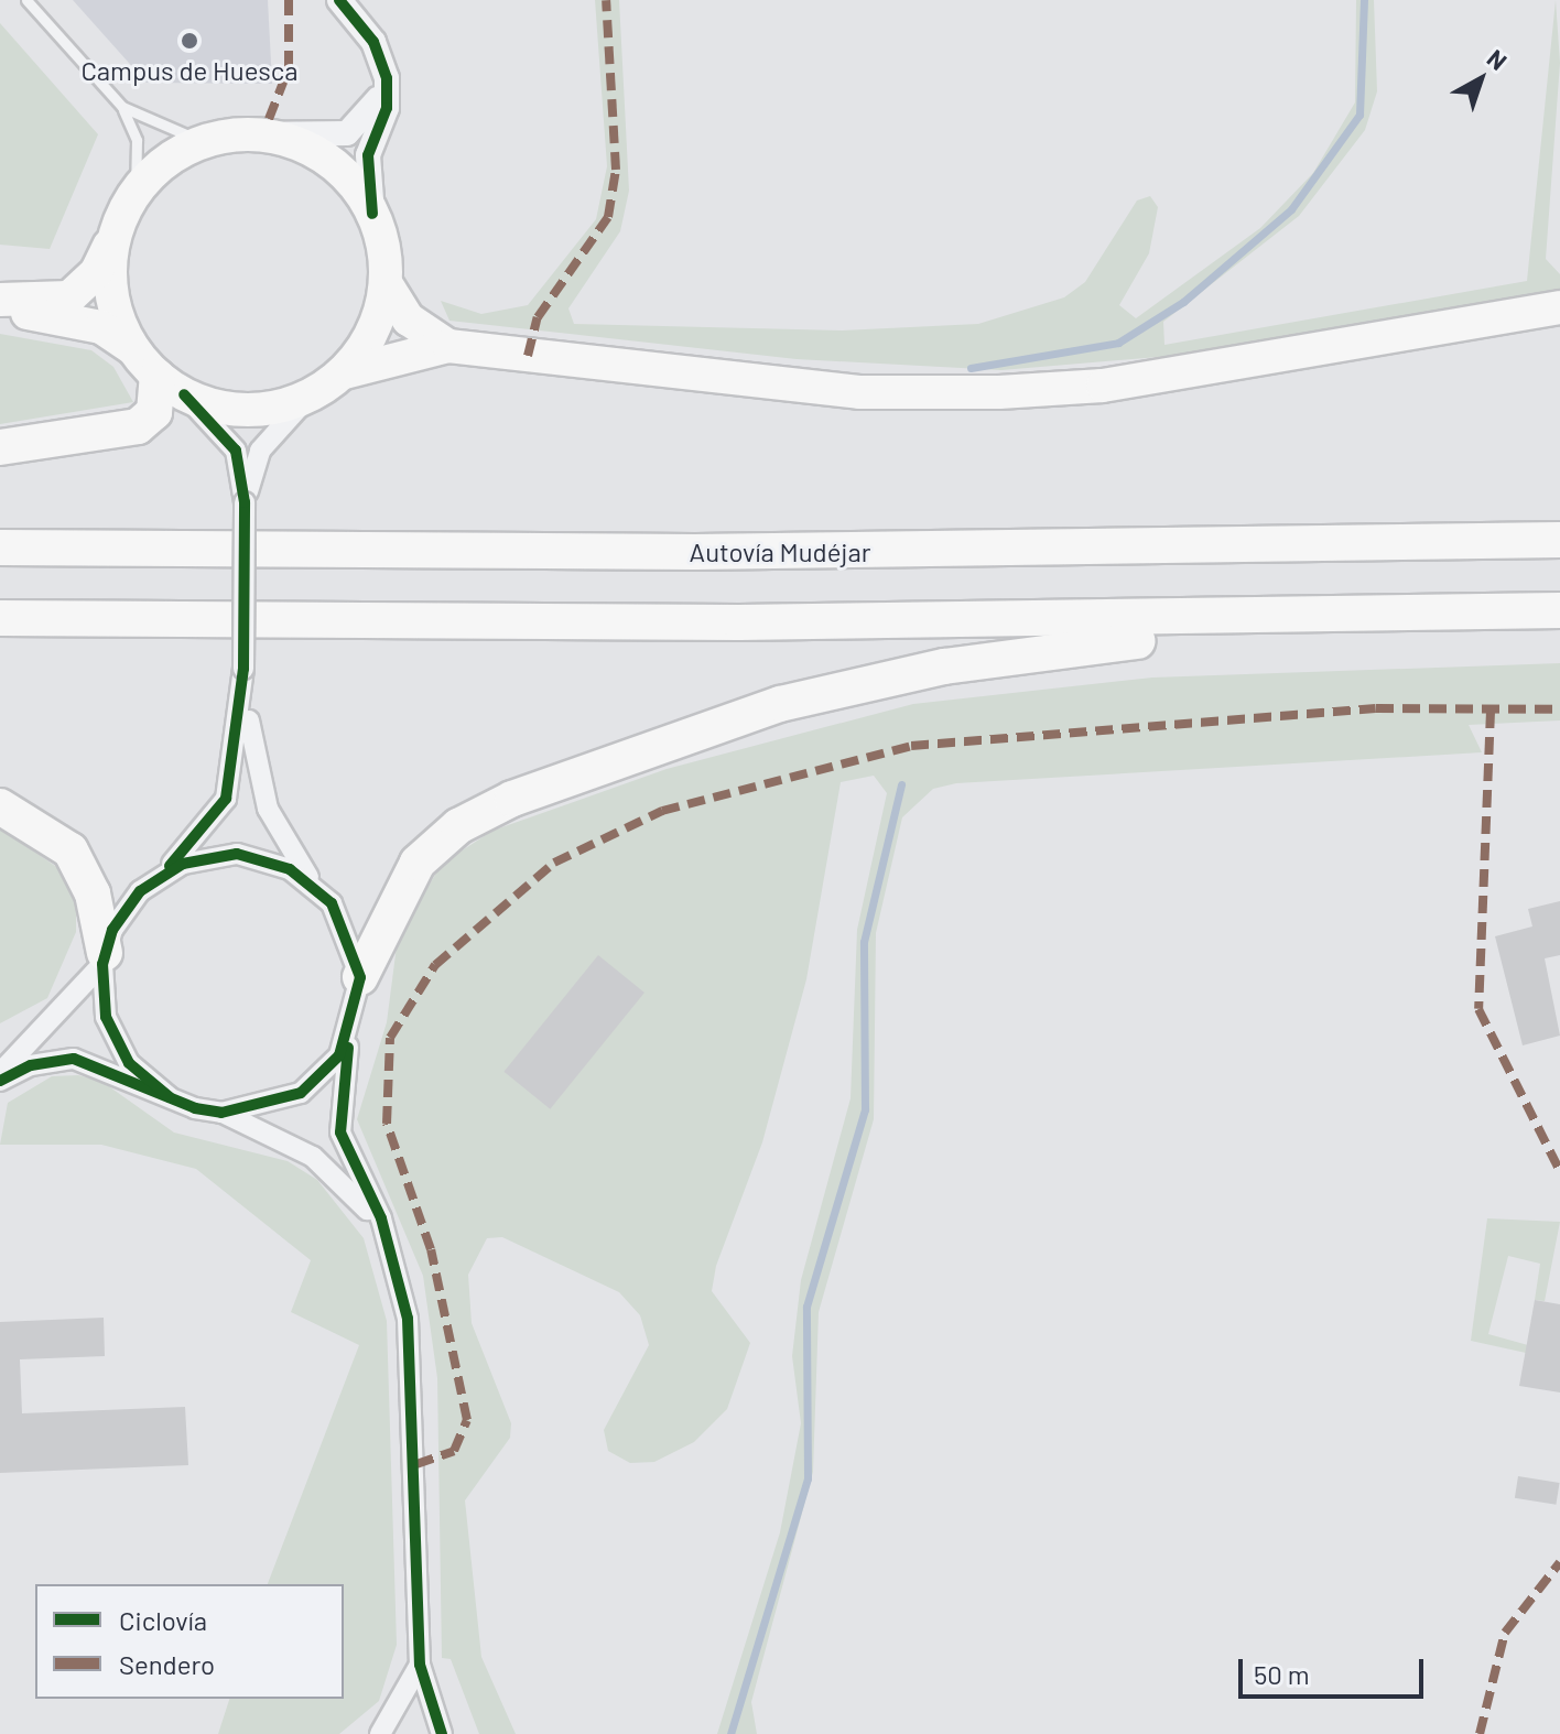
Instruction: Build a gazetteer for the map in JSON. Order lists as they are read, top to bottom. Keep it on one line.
{"streets":{"highway":["Autovía Mudéjar"]},"places":["Campus de Huesca"],"legend":["Ciclovía","Sendero"],"scale_bar":"50 m","north":"top right"}
